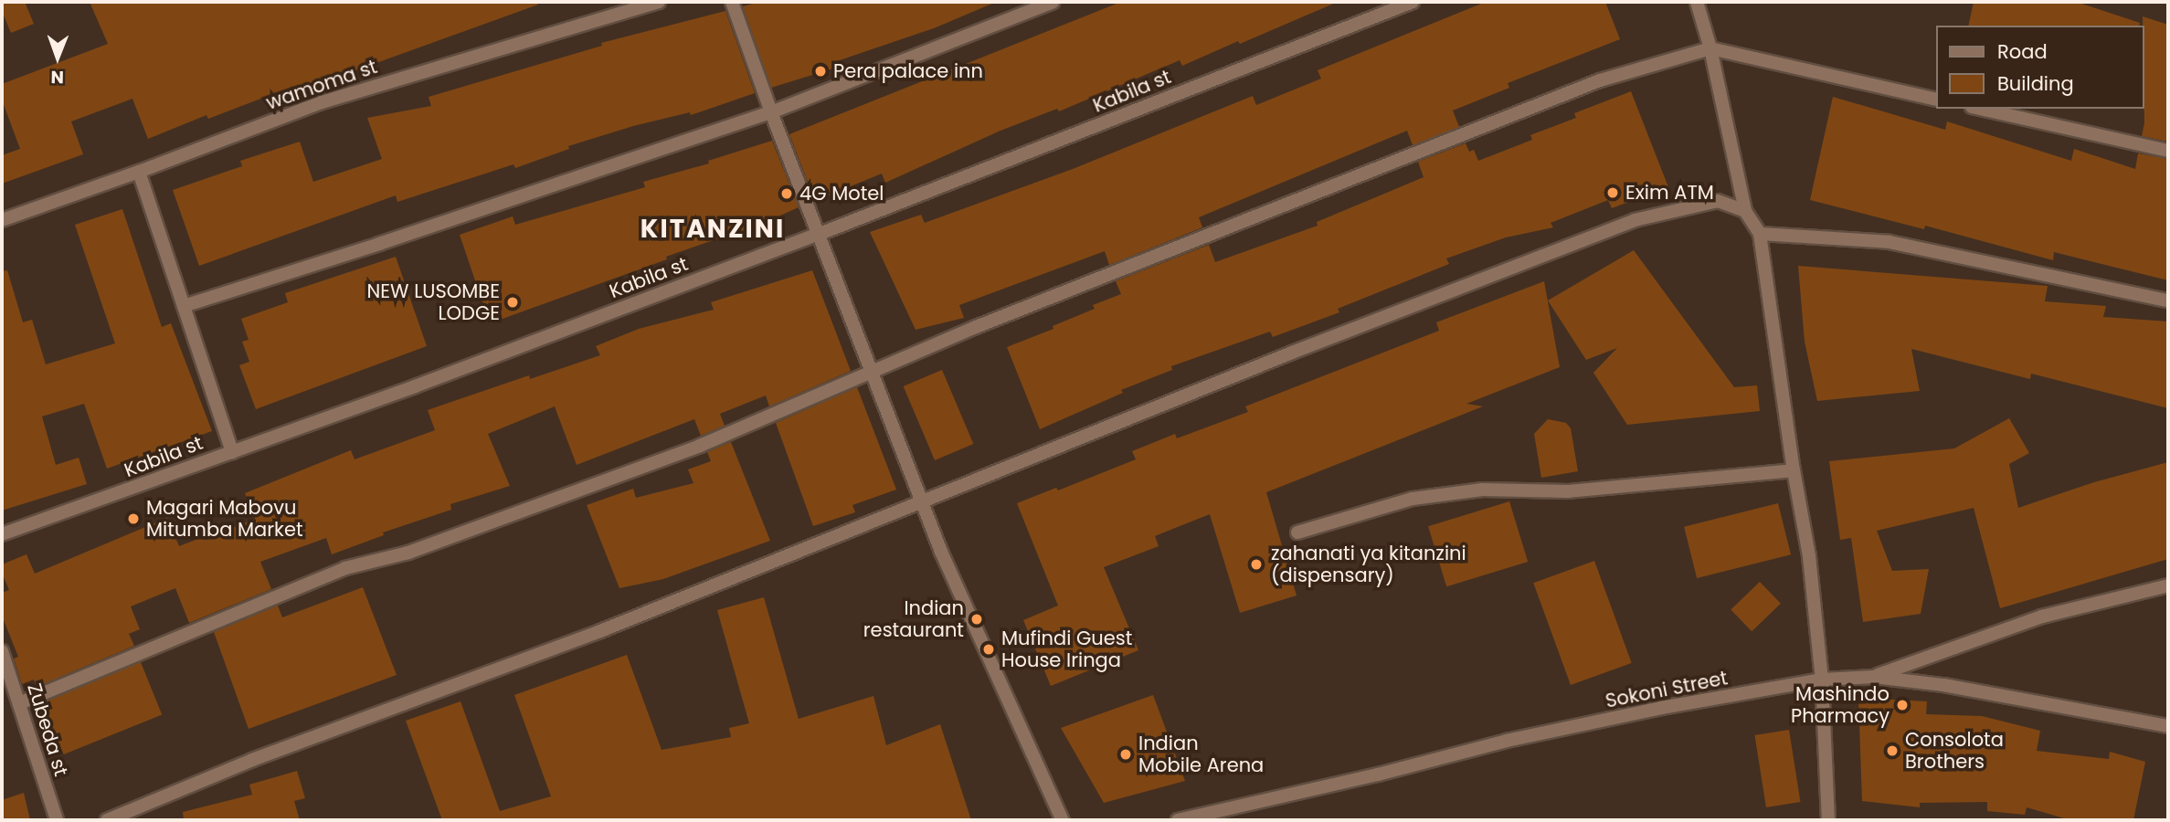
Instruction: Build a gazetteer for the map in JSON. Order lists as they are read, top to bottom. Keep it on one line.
{"streets":{"street":["wamoma st","Kabila st","Sokoni Street","Zubeda st"]},"districts":["KITANZINI"],"places":["Pera palace inn","Exim ATM","4G Motel","NEW LUSOMBE LODGE","Magari Mabovu Mitumba Market","zahanati ya kitanzini (dispensary)","Indian restaurant","Mufindi Guest House Iringa","Mashindo Pharmacy","Consolota Brothers","Indian Mobile Arena"],"legend":["Road","Building"],"north":"bottom"}
